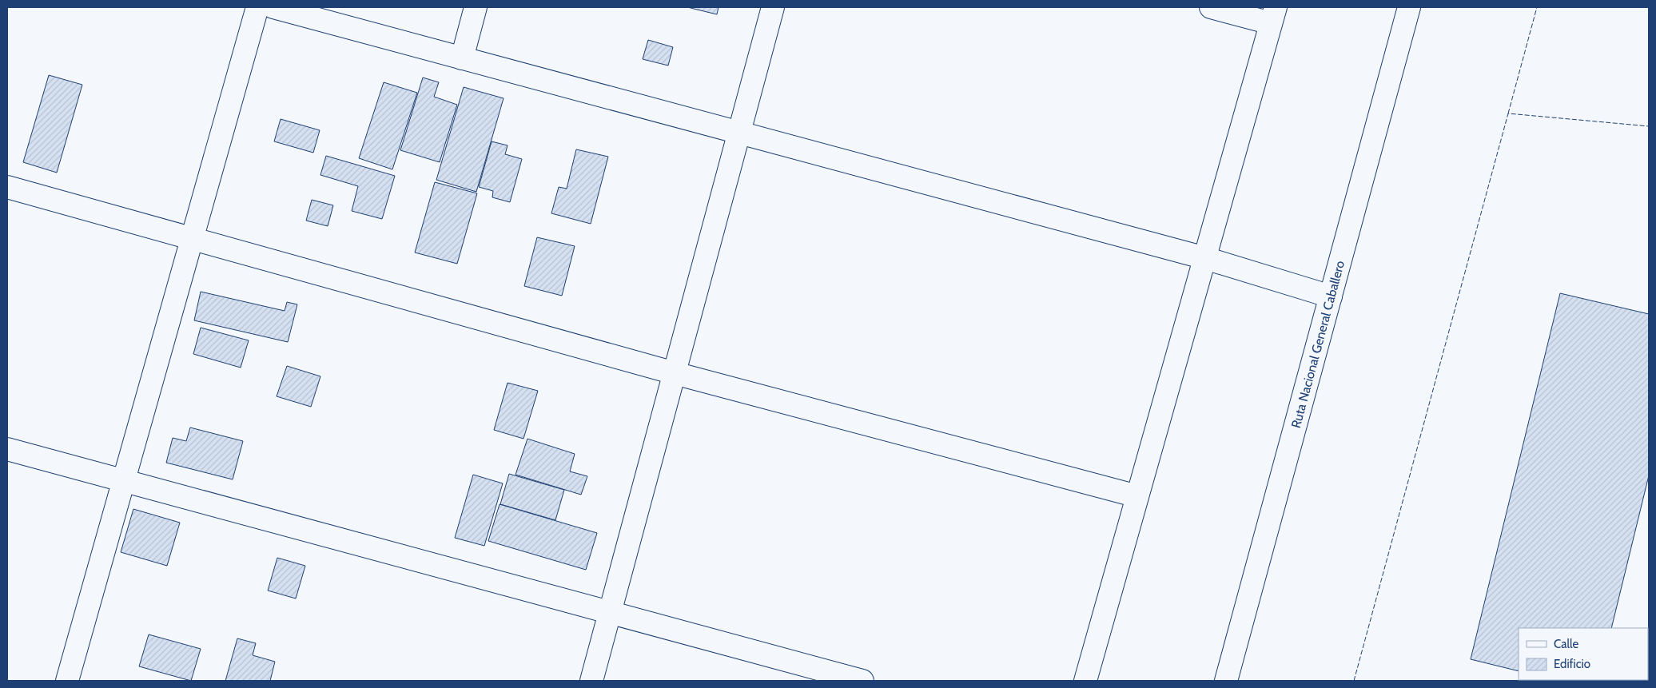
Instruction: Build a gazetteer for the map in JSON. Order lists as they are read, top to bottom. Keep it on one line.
{"streets":{"main road":["Ruta Nacional General Caballero"]},"legend":["Calle","Edificio"]}
